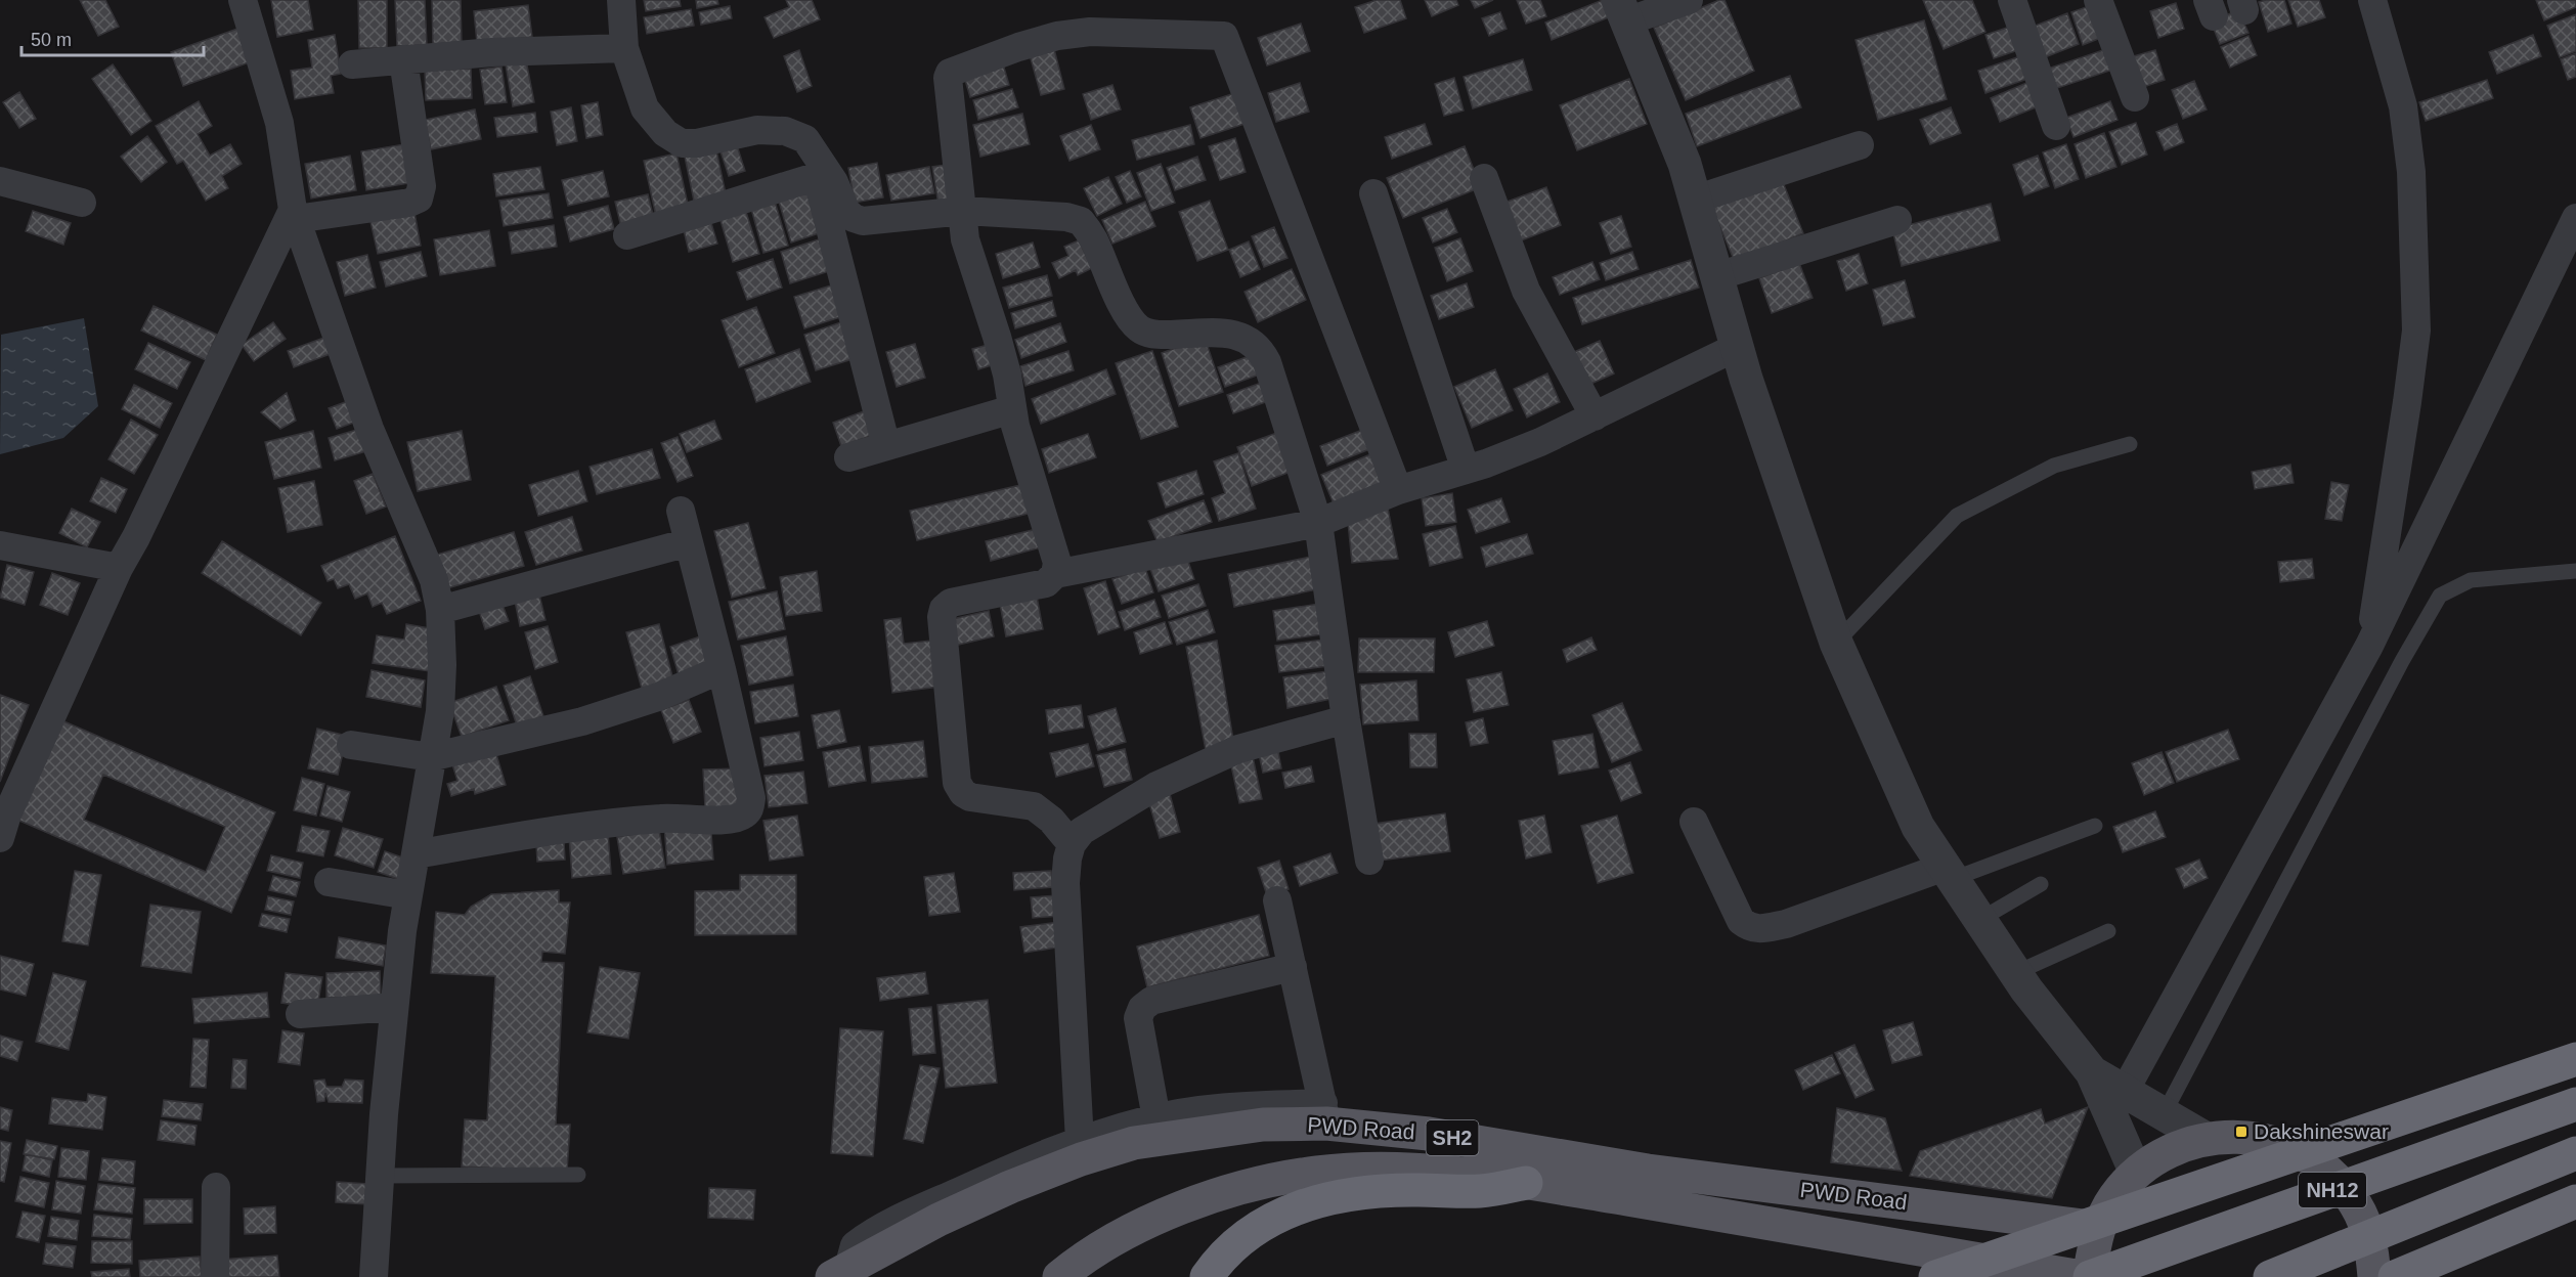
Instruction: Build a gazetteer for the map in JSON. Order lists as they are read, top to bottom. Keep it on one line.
{"streets":{"highway":["NH12"],"main road":["PWD Road","SH2"]},"places":{"transit":["Dakshineswar"]},"scale_bar":"50 m"}
